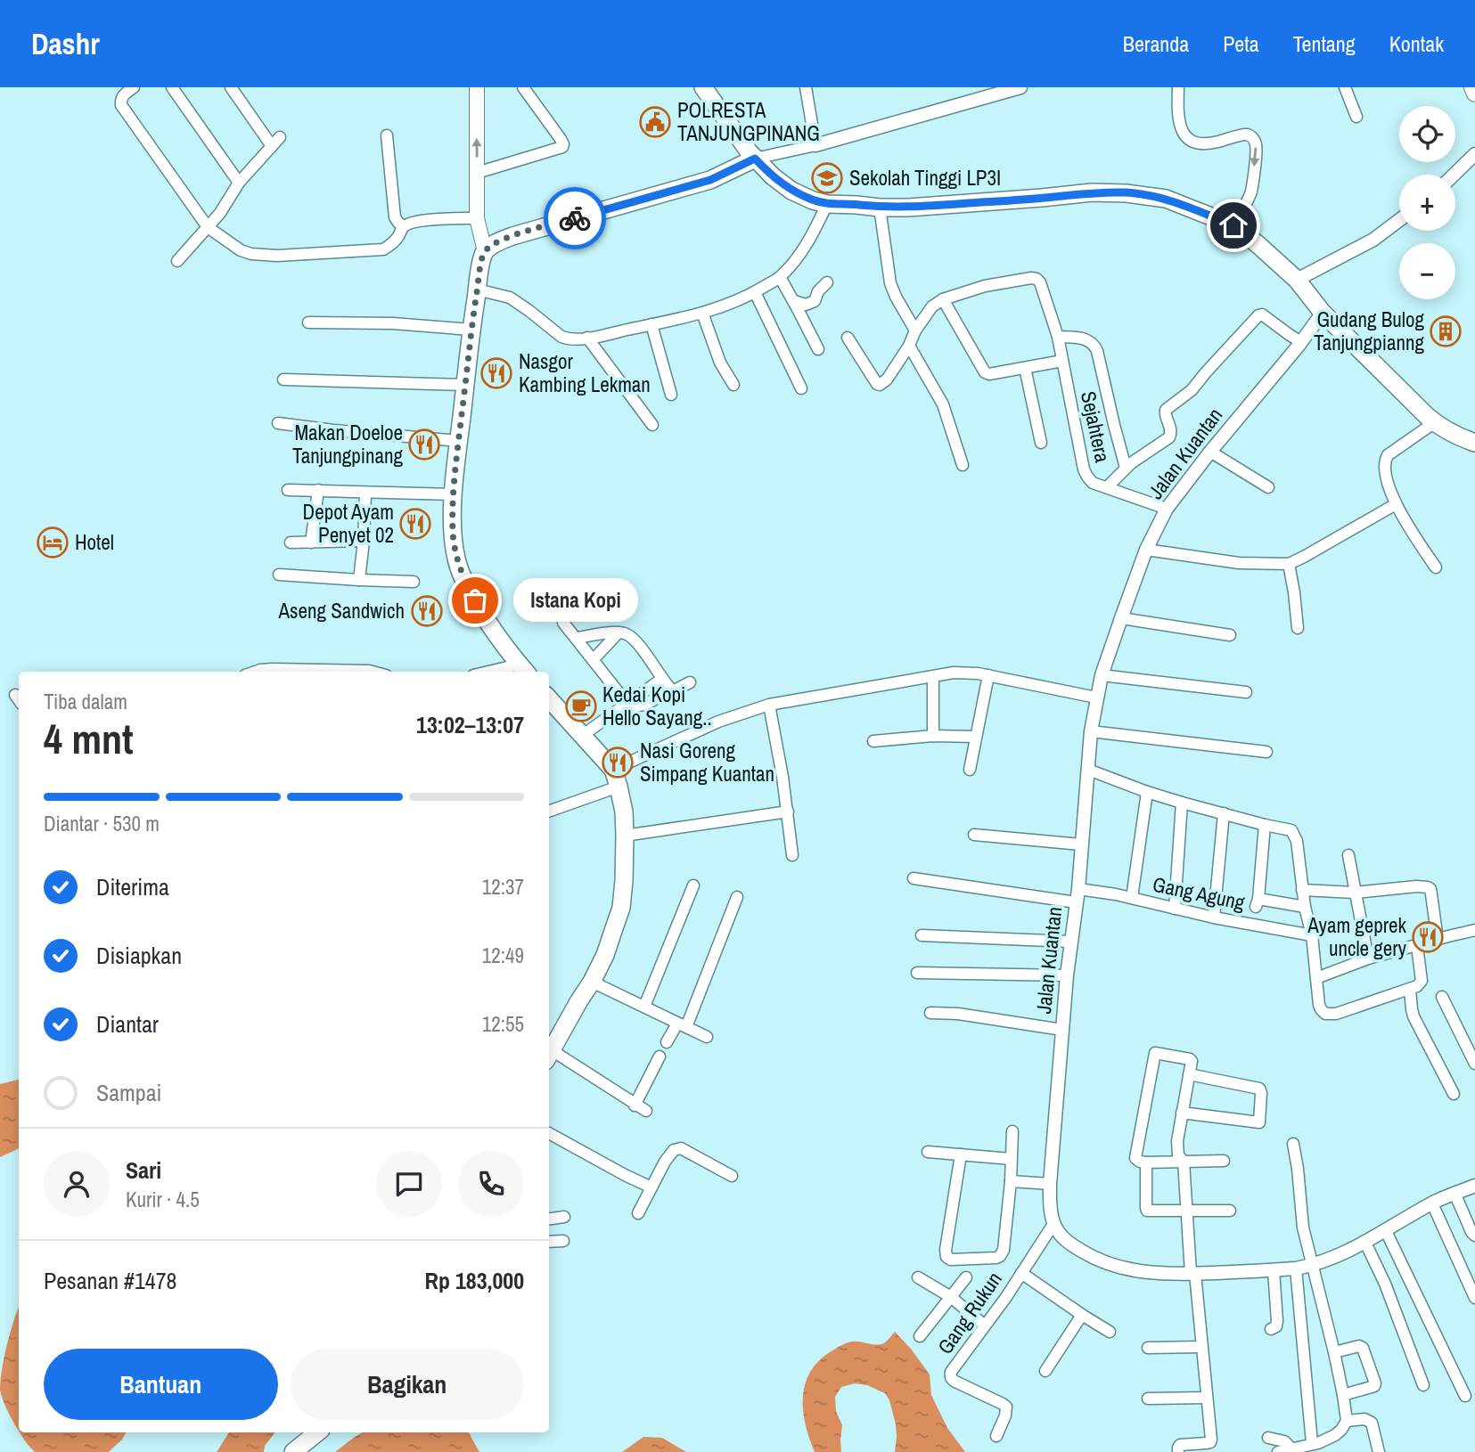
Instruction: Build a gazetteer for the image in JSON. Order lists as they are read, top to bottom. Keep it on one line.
{"streets":{"street":["Sejahtera","Jalan Kuantan","Gang Agung","Gang Rukun"]},"crossings":[["Sejahtera","Jalan Kuantan"],["Jalan Kuantan","Gang Agung"],["Jalan Kuantan","Gang Rukun"]],"places":{"public building":["POLRESTA TANJUNGPINANG"],"school or university":["Sekolah Tinggi LP3I"],"building":["Gudang Bulog Tanjungpianng"],"restaurant":["Nasgor Kambing Lekman","Makan Doeloe Tanjungpinang","Depot Ayam Penyet 02","Aseng Sandwich","Nasi Goreng Simpang Kuantan","Ayam geprek uncle gery"],"hotel":["Hotel"],"other":["Istana Kopi"],"cafe":["Kedai Kopi Hello Sayang.."]},"page":{"header":"Dashr","nav":["Beranda","Peta","Tentang","Kontak"],"map_buttons":["+","−"],"bubble":"Istana Kopi","heading":["4 mnt","Tiba dalam","13:02–13:07"],"panel":["Sari","Kurir · 4.5","Pesanan #1478","Rp 183,000"],"bar":"Diantar · 530 m","list":[["Diterima","12:37"],["Disiapkan","12:49"],["Diantar","12:55"],"Sampai"],"buttons":["Bantuan","Bagikan"]}}
